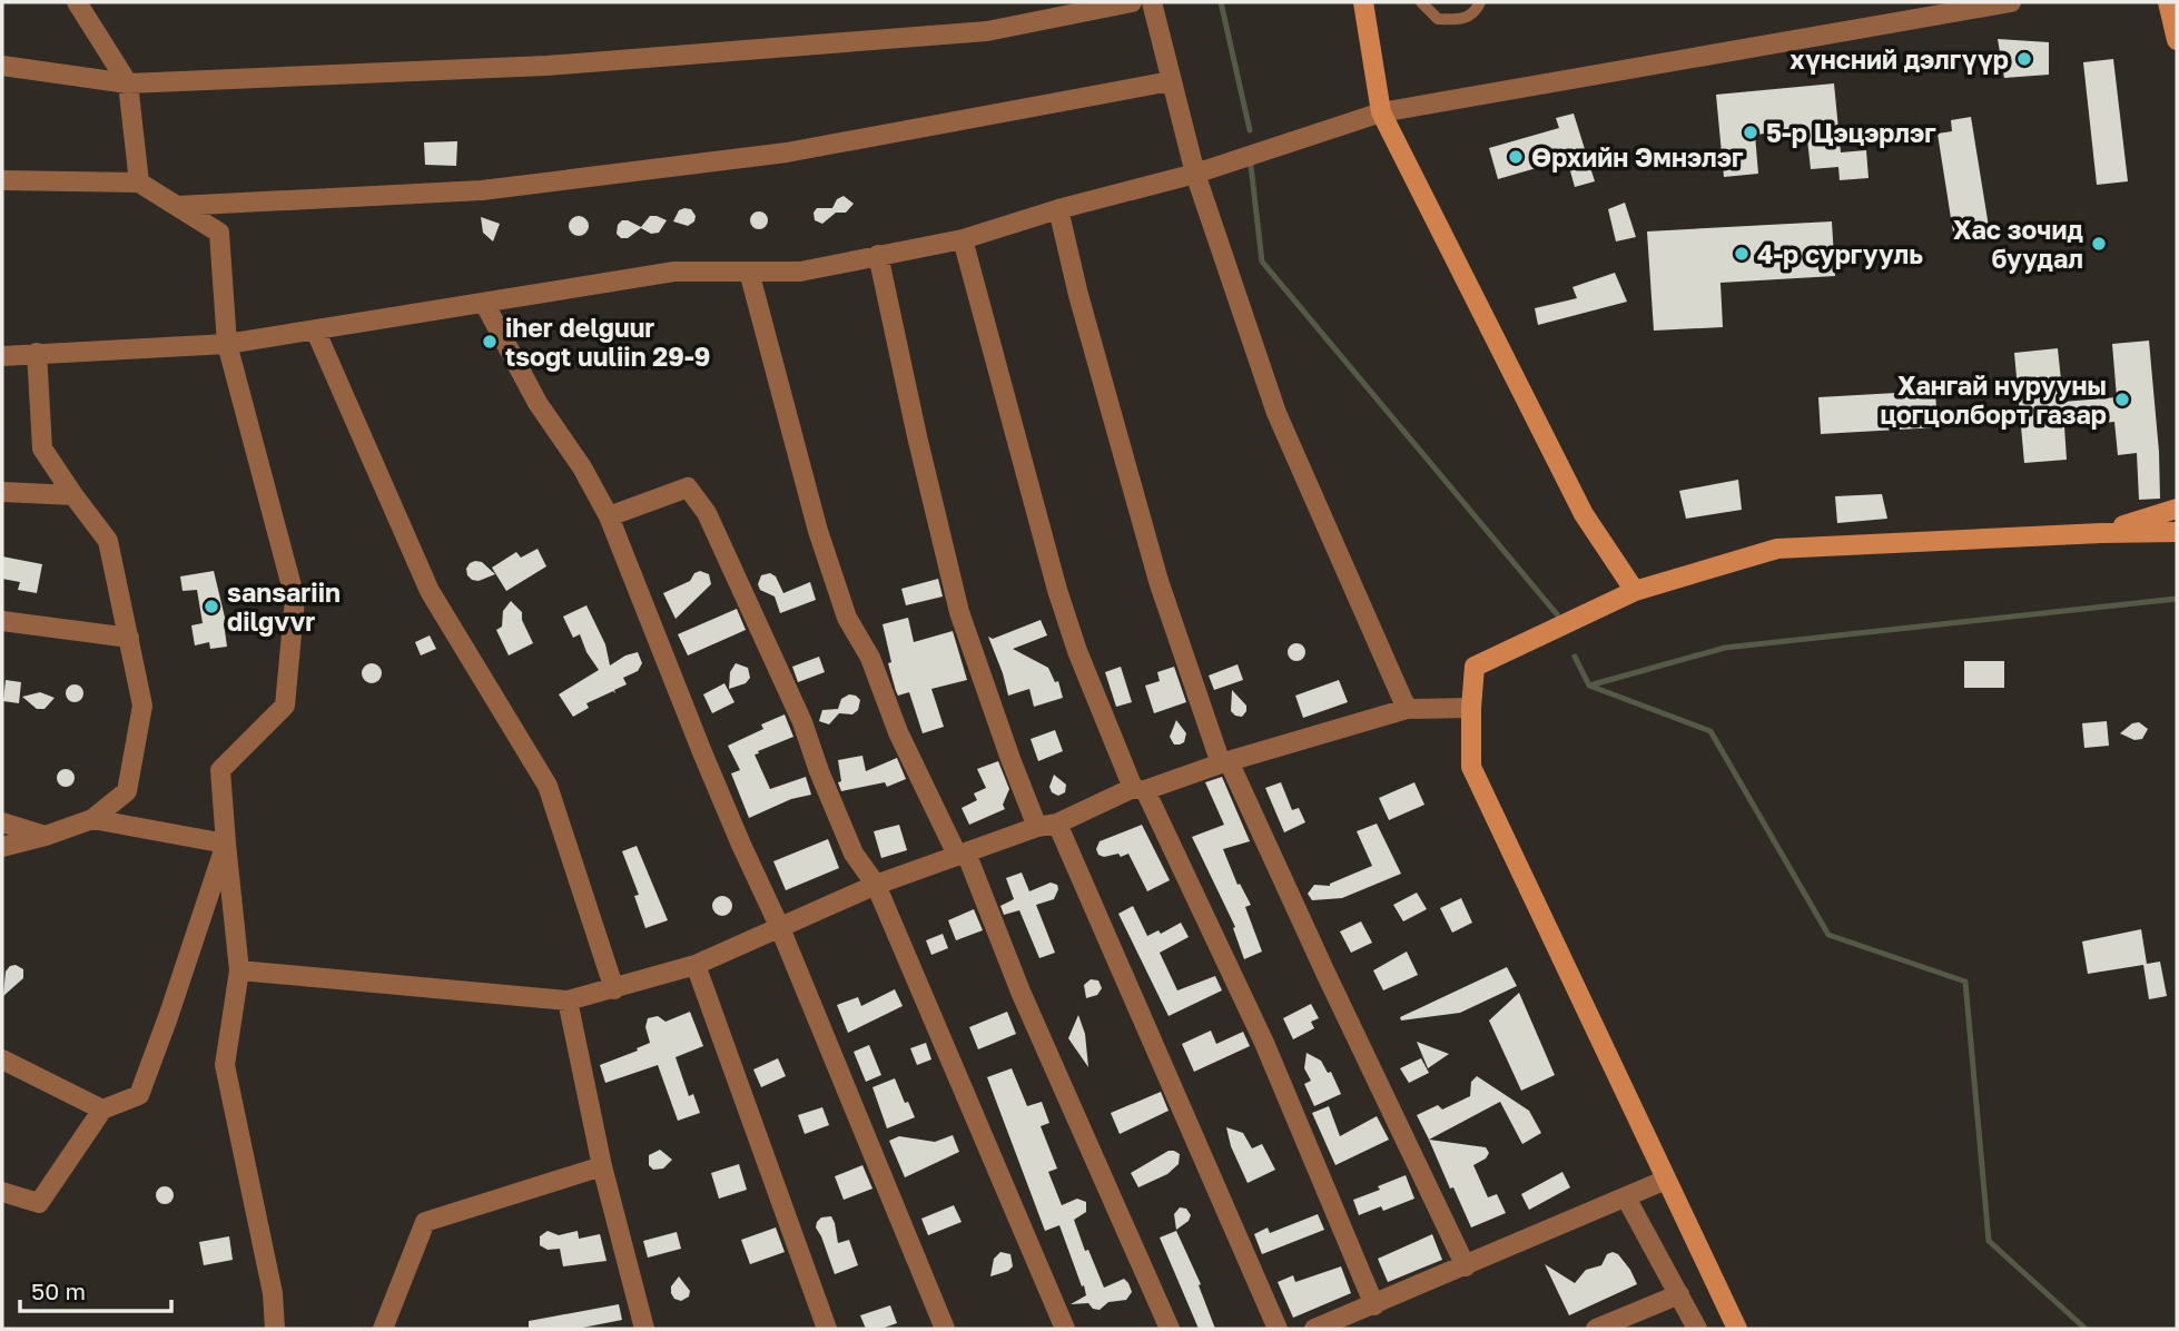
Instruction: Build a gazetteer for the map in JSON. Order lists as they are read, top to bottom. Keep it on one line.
{"places":["хүнсний дэлгүүр","5-р Цэцэрлэг","Өрхийн Эмнэлэг","Хас зочид буудал","4-р сургууль","iher delguur tsogt uuliin 29-9","Хангай нурууны цогцолборт газар","sansariin dilgvvr"],"scale_bar":"50 m"}
